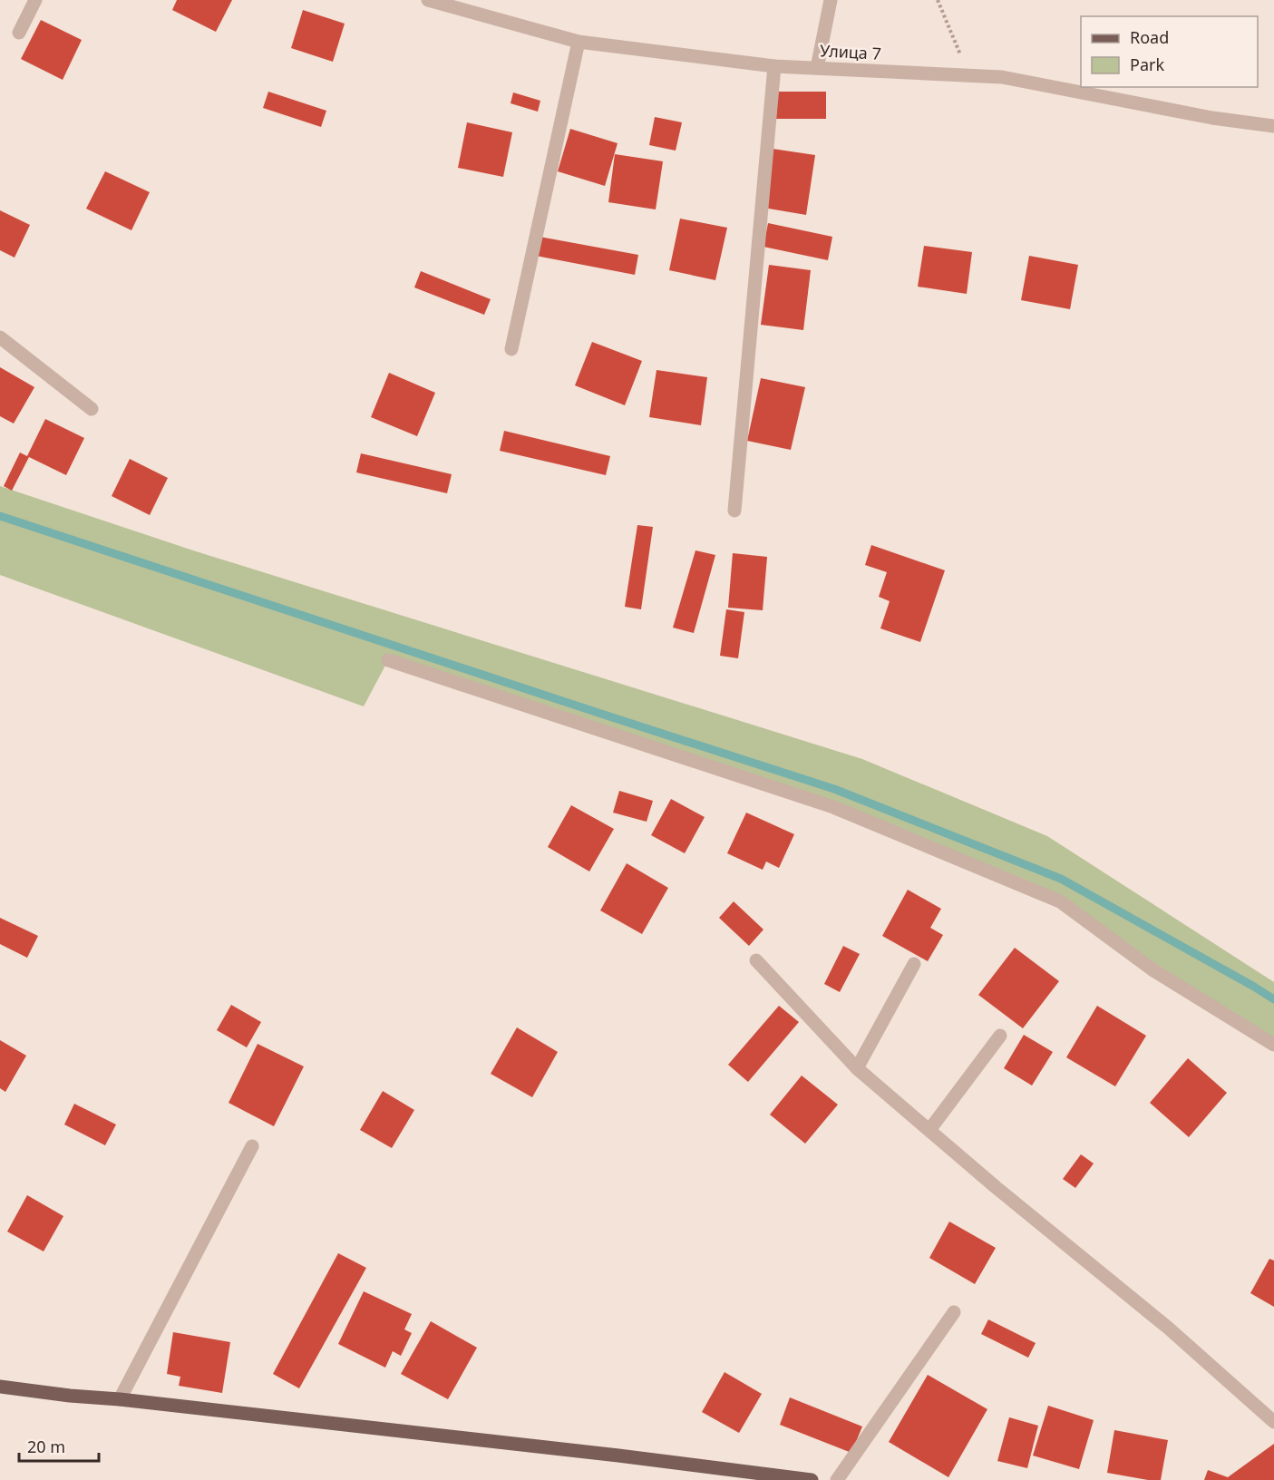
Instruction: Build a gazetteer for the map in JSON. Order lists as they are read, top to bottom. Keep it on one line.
{"streets":{"street":["Улица 7"]},"legend":["Road","Park"],"scale_bar":"20 m"}
